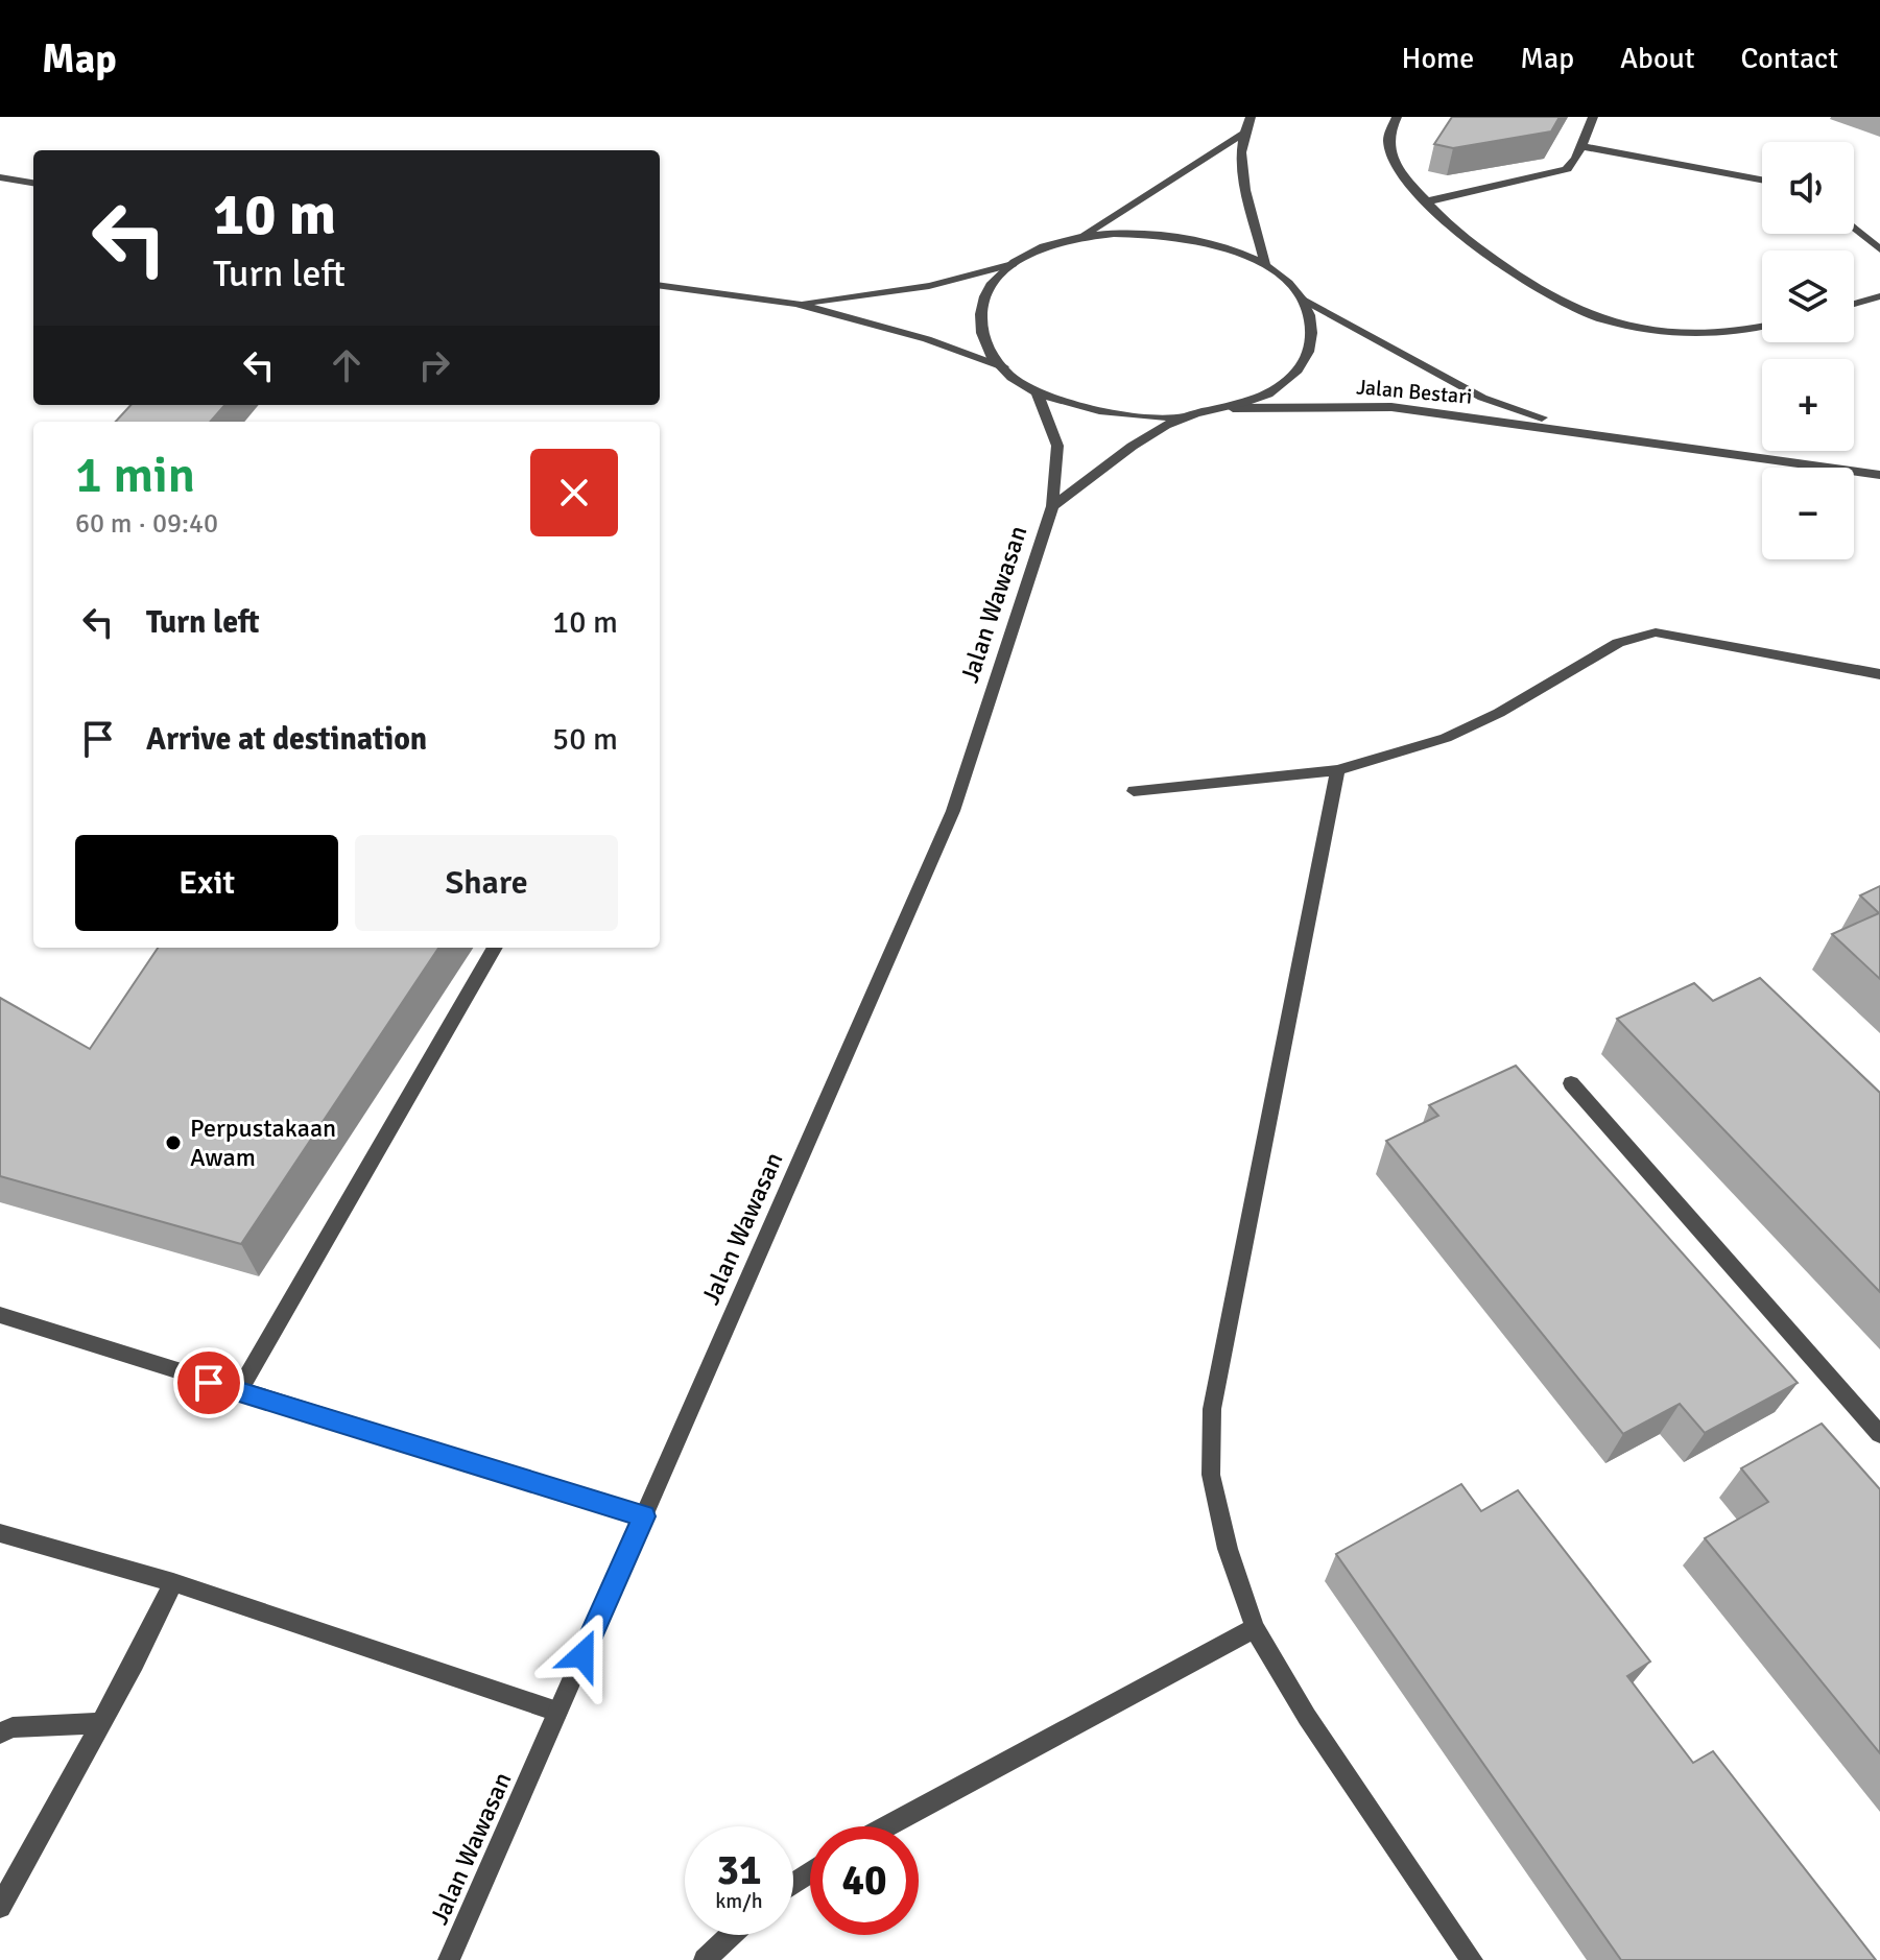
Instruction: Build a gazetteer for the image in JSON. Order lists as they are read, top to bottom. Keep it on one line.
{"streets":{"street":["Jalan Bestari","Jalan Wawasan"]},"crossings":[["Jalan Bestari","Jalan Wawasan"]],"places":["Perpustakaan Awam"],"page":{"header":"Map","nav":["Home","Map","About","Contact"],"map_buttons":["+","−"],"turn":["10 m","Turn left"],"heading":["1 min","60 m · 09:40"],"list":[{"name":"Turn left","value":"10 m"},{"name":"Arrive at destination","value":"50 m"}],"buttons":["Exit","Share"],"speed":"31 km/h","limit":"40"}}
